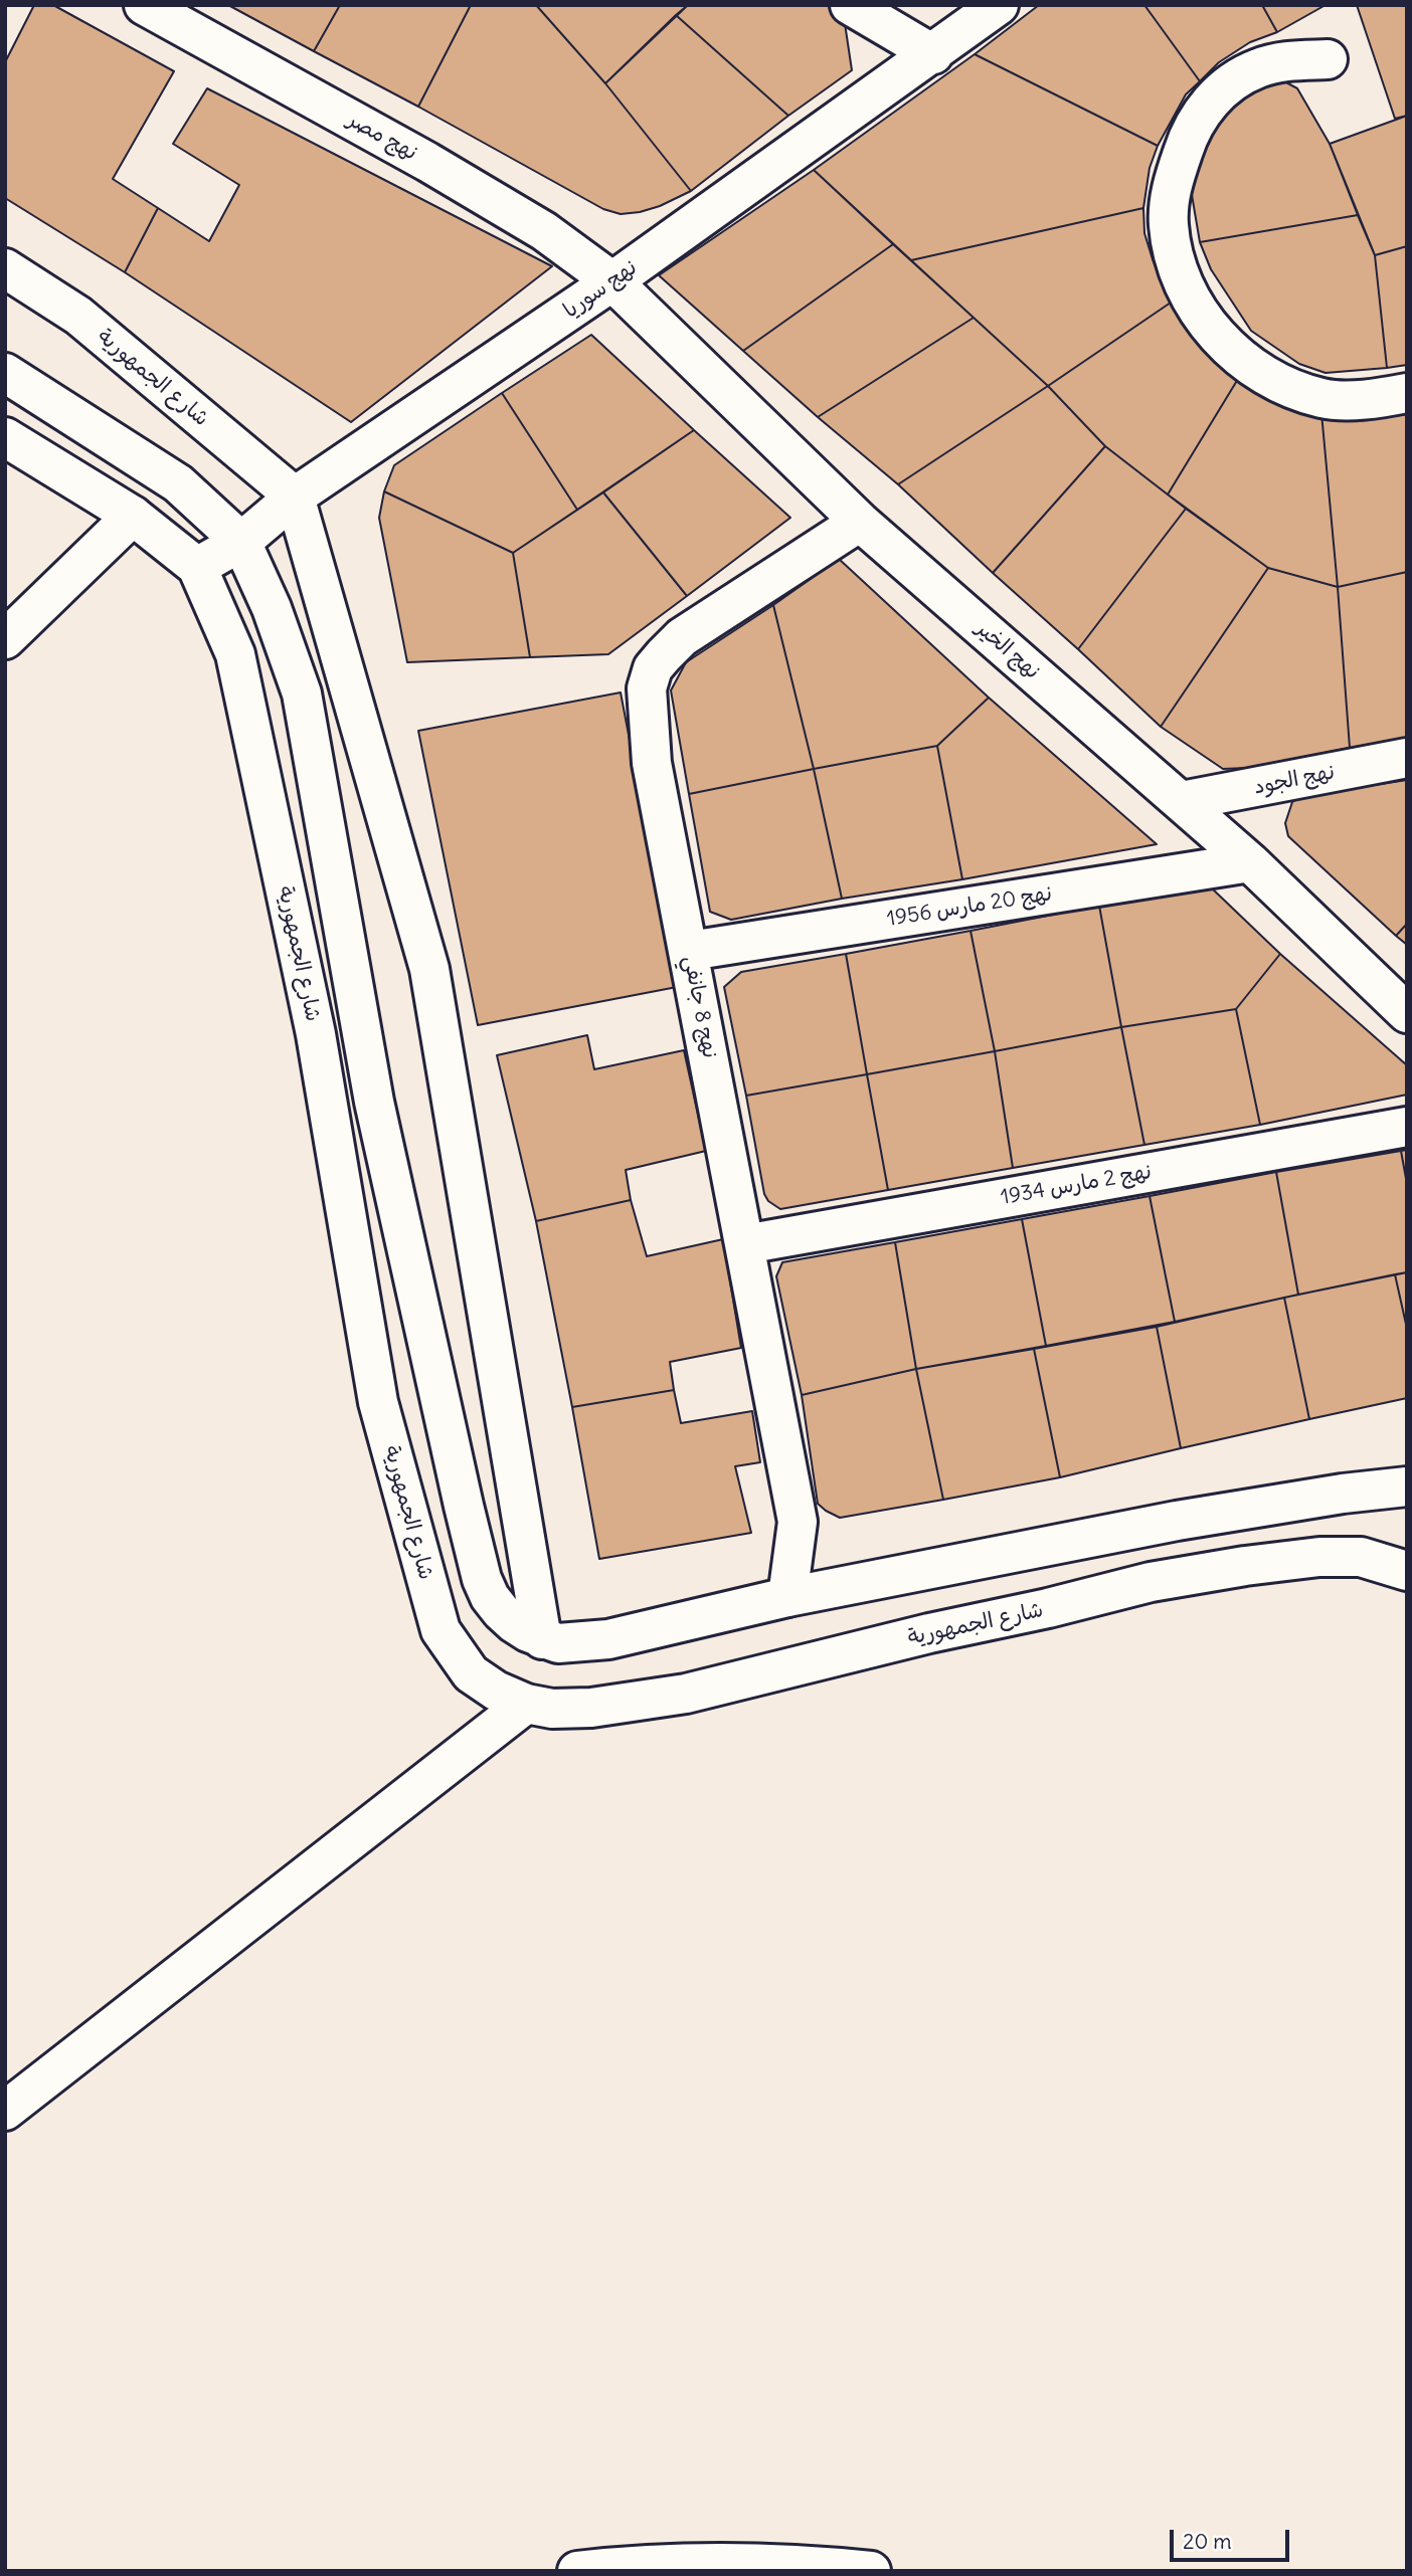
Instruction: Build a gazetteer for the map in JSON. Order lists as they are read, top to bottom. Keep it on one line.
{"streets":{"main road":["نهج مصر","نهج سوريا","شارع الجمهورية","نهج الخير","نهج الجود","نهج 20 مارس 1956","نهج 8 جانفي","نهج 2 مارس 1934"]},"crossings":[["نهج مصر","نهج سوريا"],["نهج مصر","نهج الخير"],["نهج سوريا","شارع الجمهورية"],["نهج سوريا","نهج الخير"],["نهج الخير","نهج الجود"],["نهج الخير","نهج 20 مارس 1956"],["نهج الخير","نهج 8 جانفي"],["نهج 20 مارس 1956","نهج 8 جانفي"],["نهج 8 جانفي","نهج 2 مارس 1934"]],"scale_bar":"20 m"}
